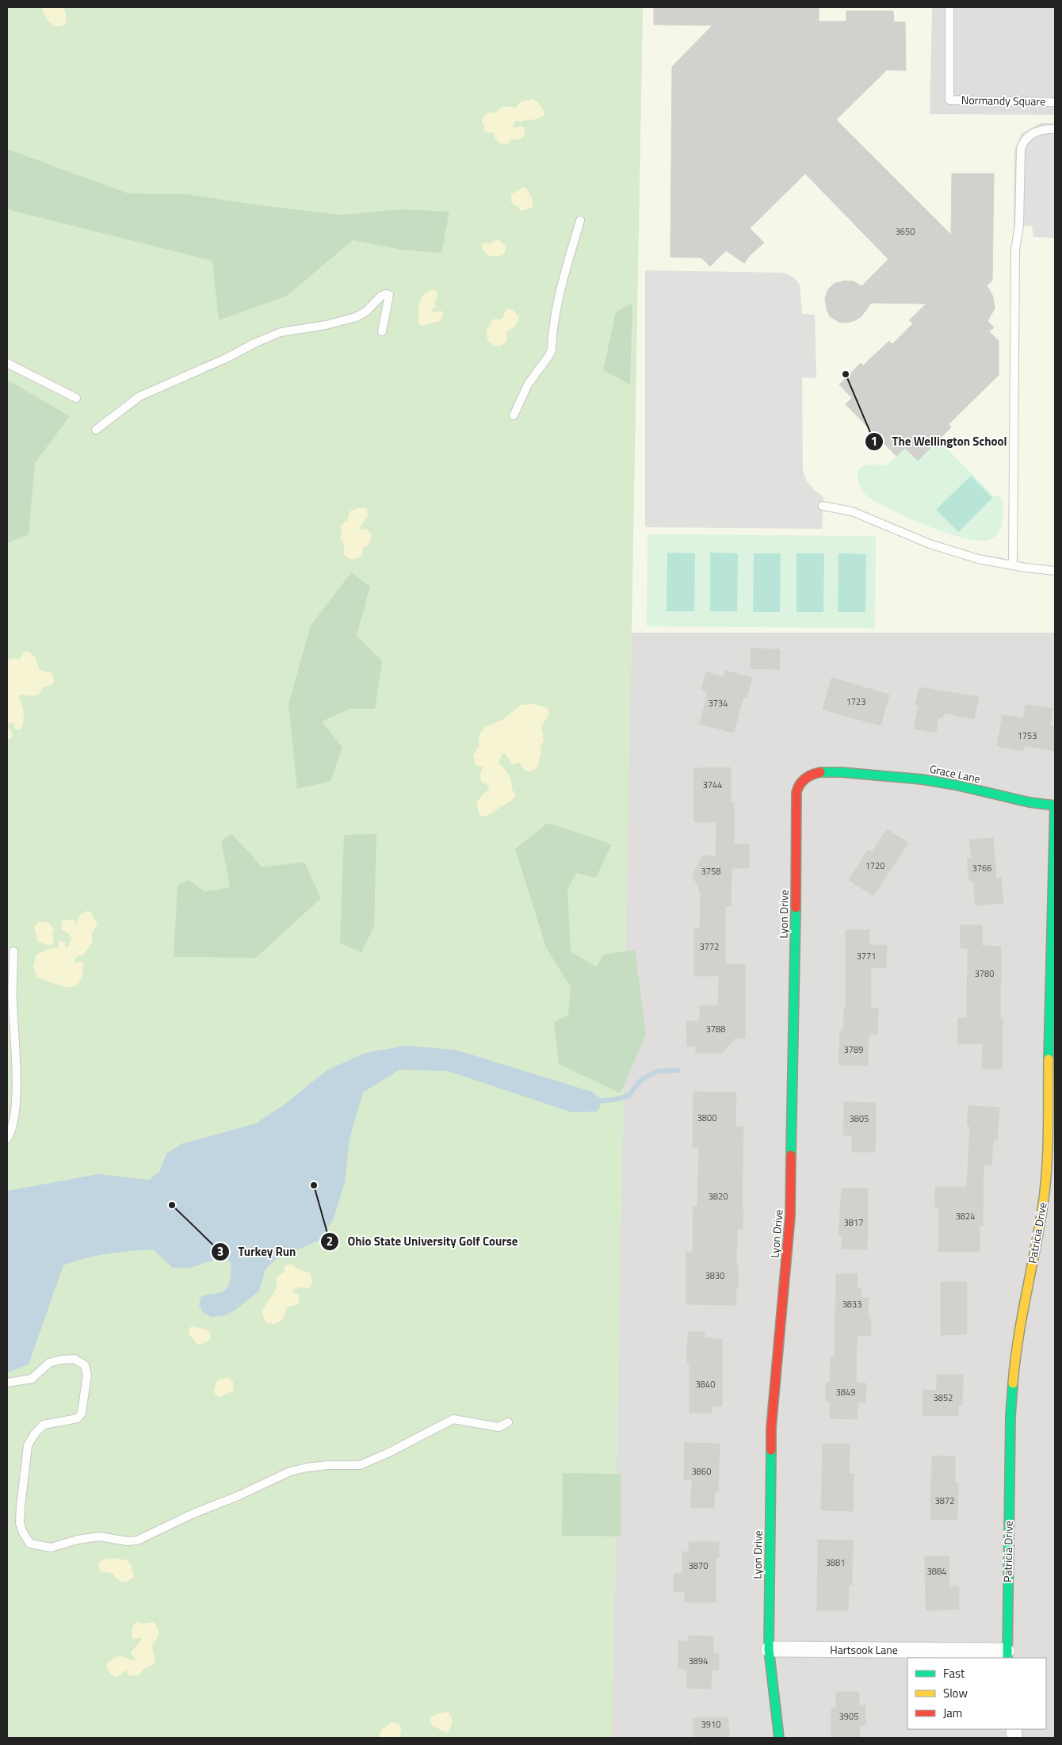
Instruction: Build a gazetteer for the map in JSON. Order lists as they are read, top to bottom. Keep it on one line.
{"streets":{"street":["Grace Lane","Lyon Drive","Patricia Drive","Hartsook Lane"],"lane":["Normandy Square"]},"crossings":[["Grace Lane","Lyon Drive"],["Grace Lane","Patricia Drive"],["Lyon Drive","Hartsook Lane"],["Patricia Drive","Hartsook Lane"]],"places":["The Wellington School","Ohio State University Golf Course","Turkey Run"],"house_numbers":["3650","1723","3734","1753","3744","1720","3766","3758","3772","3771","3780","3788","3789","3800","3805","3820","3824","3817","3830","3833","3840","3849","3852","3860","3872","3881","3870","3884","3894","3905","3910"],"legend":["Fast","Slow","Jam"]}
